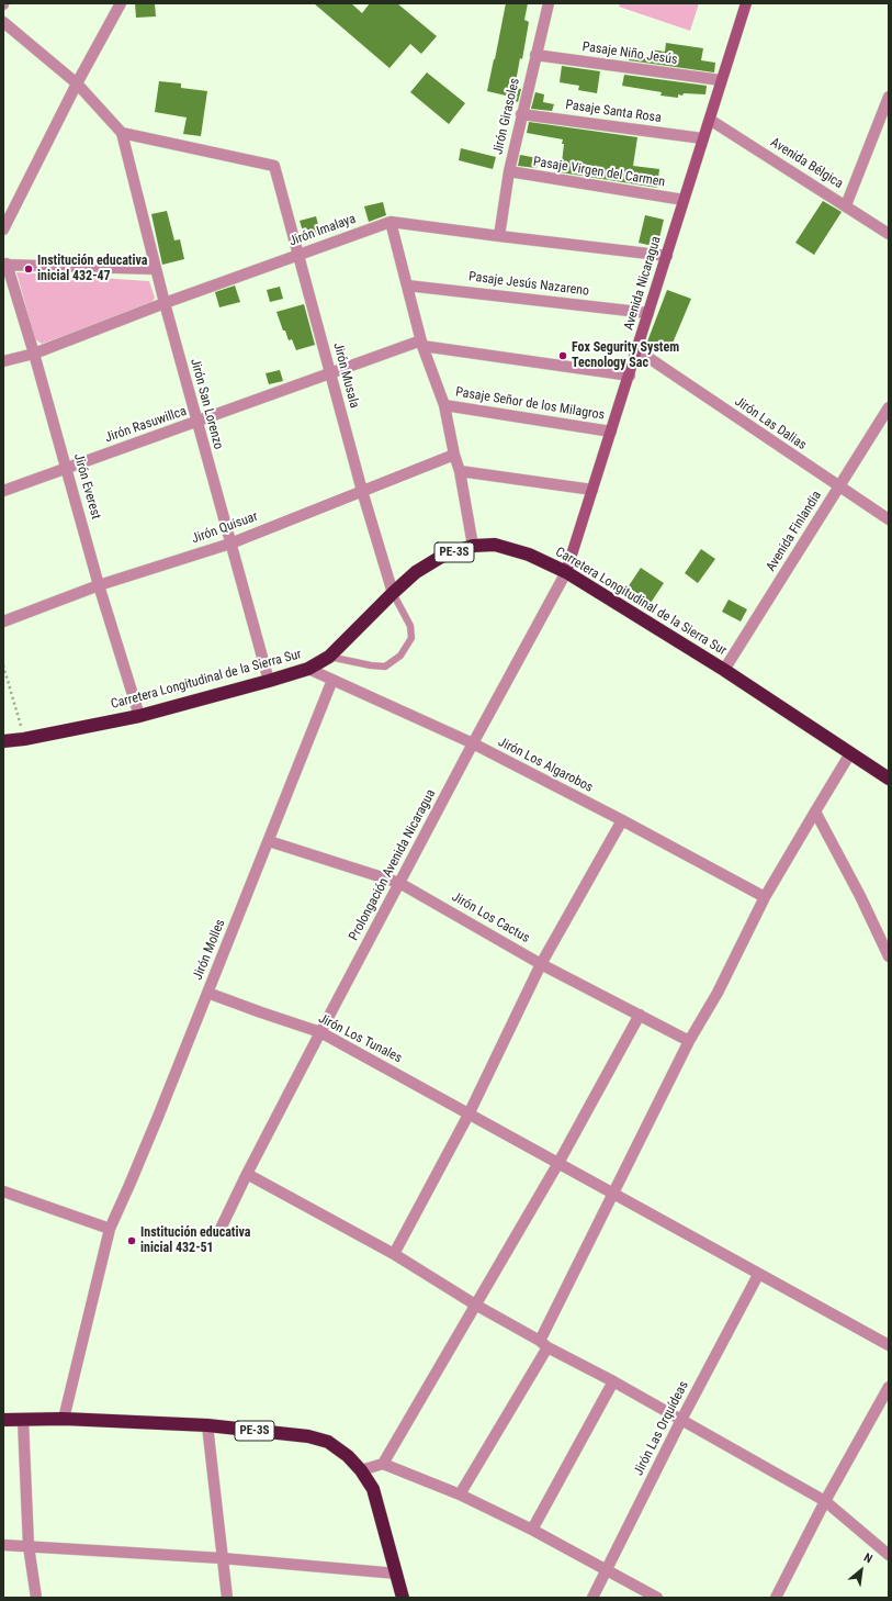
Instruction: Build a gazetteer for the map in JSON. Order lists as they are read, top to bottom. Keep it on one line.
{"streets":{"highway":["PE-3S","Carretera Longitudinal de la Sierra Sur"],"street":["Pasaje Niño Jesús","Pasaje Santa Rosa","Jirón Girasoles","Avenida Bélgica","Pasaje Virgen del Carmen","Jirón Imalaya","Avenida Nicaragua","Pasaje Jesús Nazareno","Jirón Musala","Jirón San Lorenzo","Pasaje Señor de los Milagros","Jirón Las Dalias","Jirón Rasuwillca","Jirón Everest","Jirón Quisuar","Avenida Finlandia","Jirón Los Algarobos","Prolongación Avenida Nicaragua","Jirón Los Cactus","Jirón Molles","Jirón Los Tunales","Jirón Las Orquídeas"]},"crossings":[["Pasaje Niño Jesús","Jirón Girasoles"],["Pasaje Niño Jesús","Avenida Nicaragua"],["Pasaje Santa Rosa","Jirón Girasoles"],["Pasaje Santa Rosa","Avenida Nicaragua"],["Jirón Girasoles","Pasaje Virgen del Carmen"],["Jirón Girasoles","Jirón Imalaya"],["Avenida Bélgica","Avenida Nicaragua"],["Pasaje Virgen del Carmen","Avenida Nicaragua"],["Jirón Imalaya","Avenida Nicaragua"],["Jirón Imalaya","Jirón Musala"],["Jirón Imalaya","Jirón San Lorenzo"],["Jirón Imalaya","Jirón Everest"],["Avenida Nicaragua","Pasaje Jesús Nazareno"],["Avenida Nicaragua","Pasaje Señor de los Milagros"],["Avenida Nicaragua","Jirón Las Dalias"],["Avenida Nicaragua","Carretera Longitudinal de la Sierra Sur"],["Avenida Nicaragua","Prolongación Avenida Nicaragua"],["Jirón Musala","Jirón San Lorenzo"],["Jirón Musala","Jirón Rasuwillca"],["Jirón Musala","Jirón Quisuar"],["Jirón Musala","Carretera Longitudinal de la Sierra Sur"],["Jirón San Lorenzo","Jirón Rasuwillca"],["Jirón San Lorenzo","Jirón Quisuar"],["Jirón San Lorenzo","Carretera Longitudinal de la Sierra Sur"],["Jirón Las Dalias","Avenida Finlandia"],["Jirón Rasuwillca","Jirón Everest"],["Jirón Everest","Jirón Quisuar"],["Jirón Everest","Carretera Longitudinal de la Sierra Sur"],["Avenida Finlandia","Carretera Longitudinal de la Sierra Sur"],["PE-3S","Jirón Molles"],["Carretera Longitudinal de la Sierra Sur","Jirón Los Algarobos"],["Carretera Longitudinal de la Sierra Sur","Prolongación Avenida Nicaragua"],["Jirón Los Algarobos","Prolongación Avenida Nicaragua"],["Jirón Los Algarobos","Jirón Molles"],["Prolongación Avenida Nicaragua","Jirón Los Cactus"],["Prolongación Avenida Nicaragua","Jirón Los Tunales"],["Jirón Los Cactus","Jirón Molles"],["Jirón Molles","Jirón Los Tunales"],["Jirón Los Tunales","Jirón Las Orquídeas"]],"places":["Institución educativa inicial 432-47","Fox Segurity System Tecnology Sac","Institución educativa inicial 432-51"],"north":"top right"}
